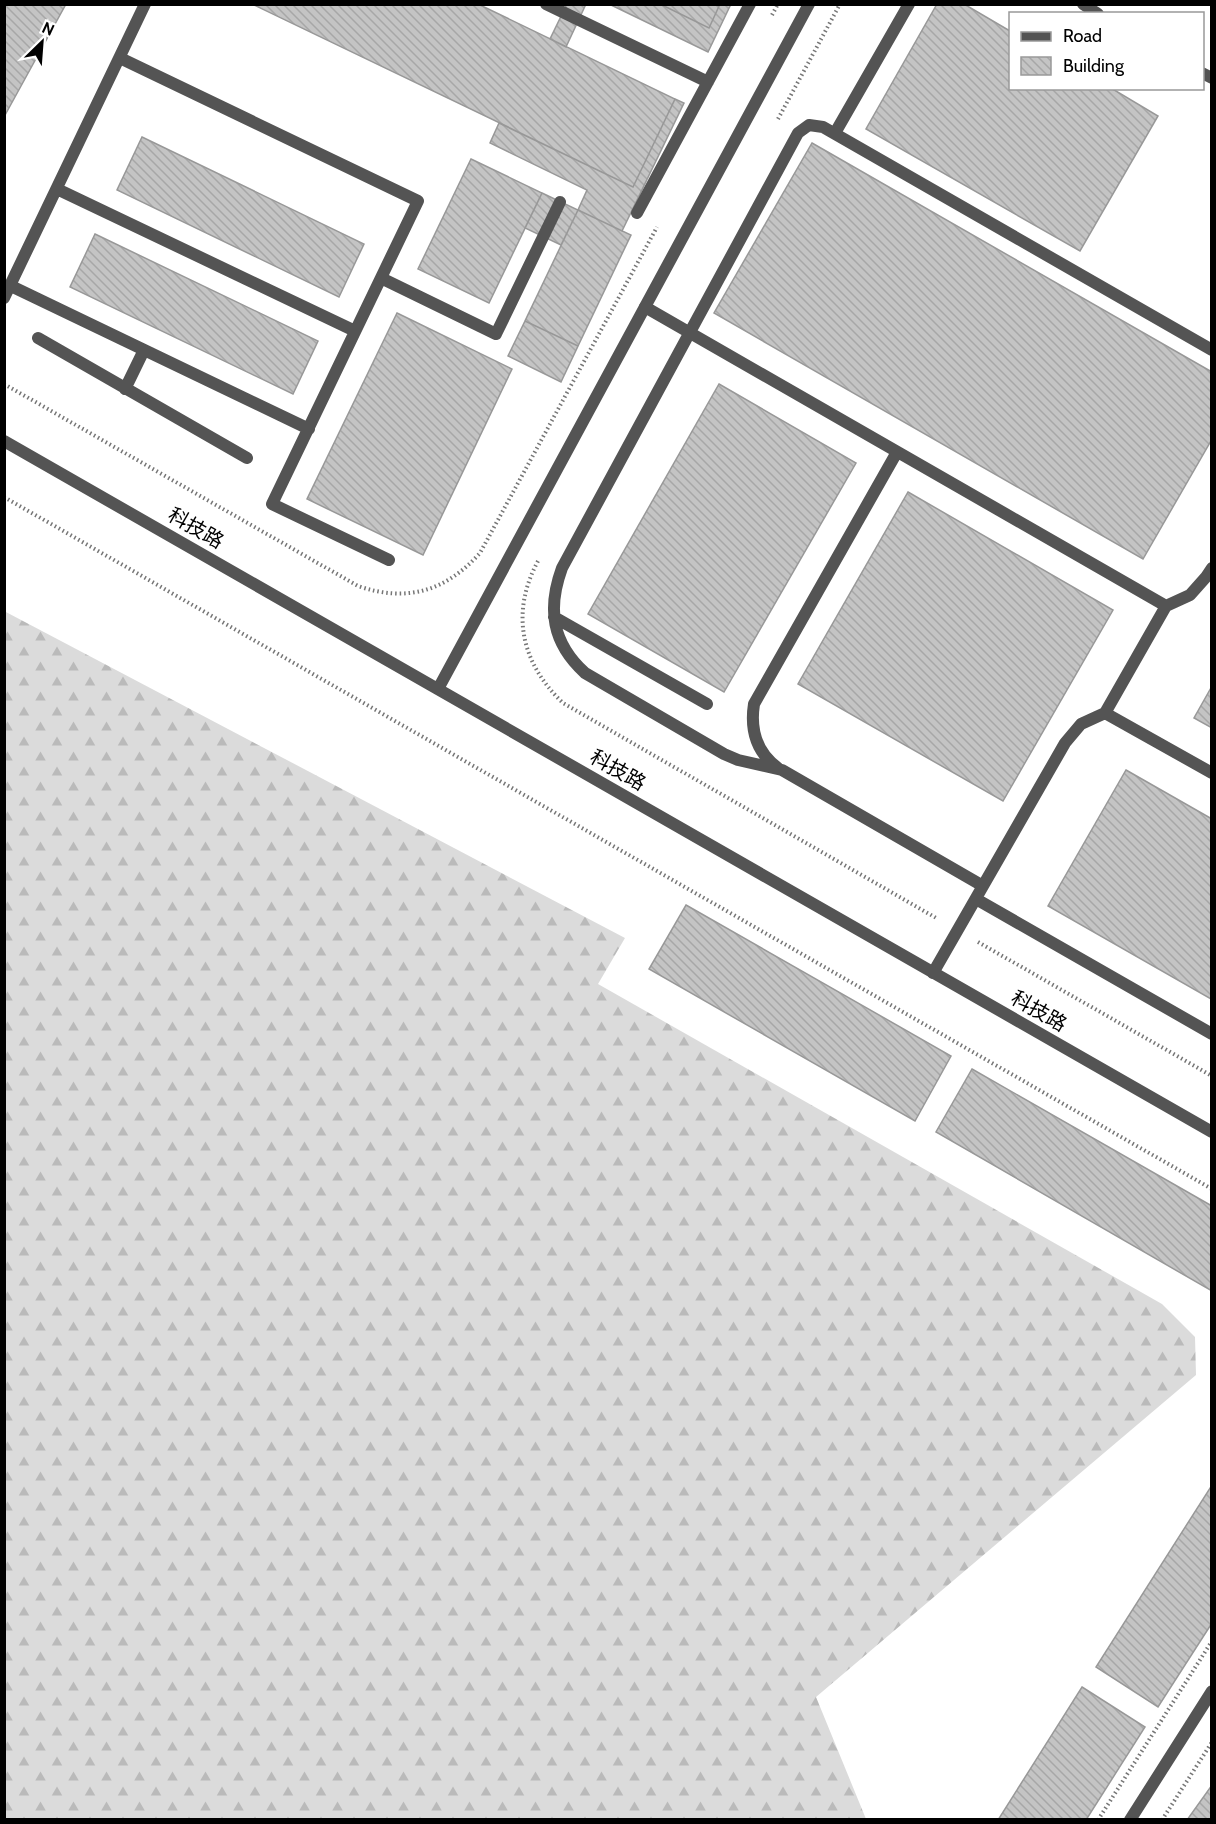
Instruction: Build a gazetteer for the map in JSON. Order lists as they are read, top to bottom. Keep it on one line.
{"streets":{"street":["科技路"]},"legend":["Road","Building"],"north":"top right"}
